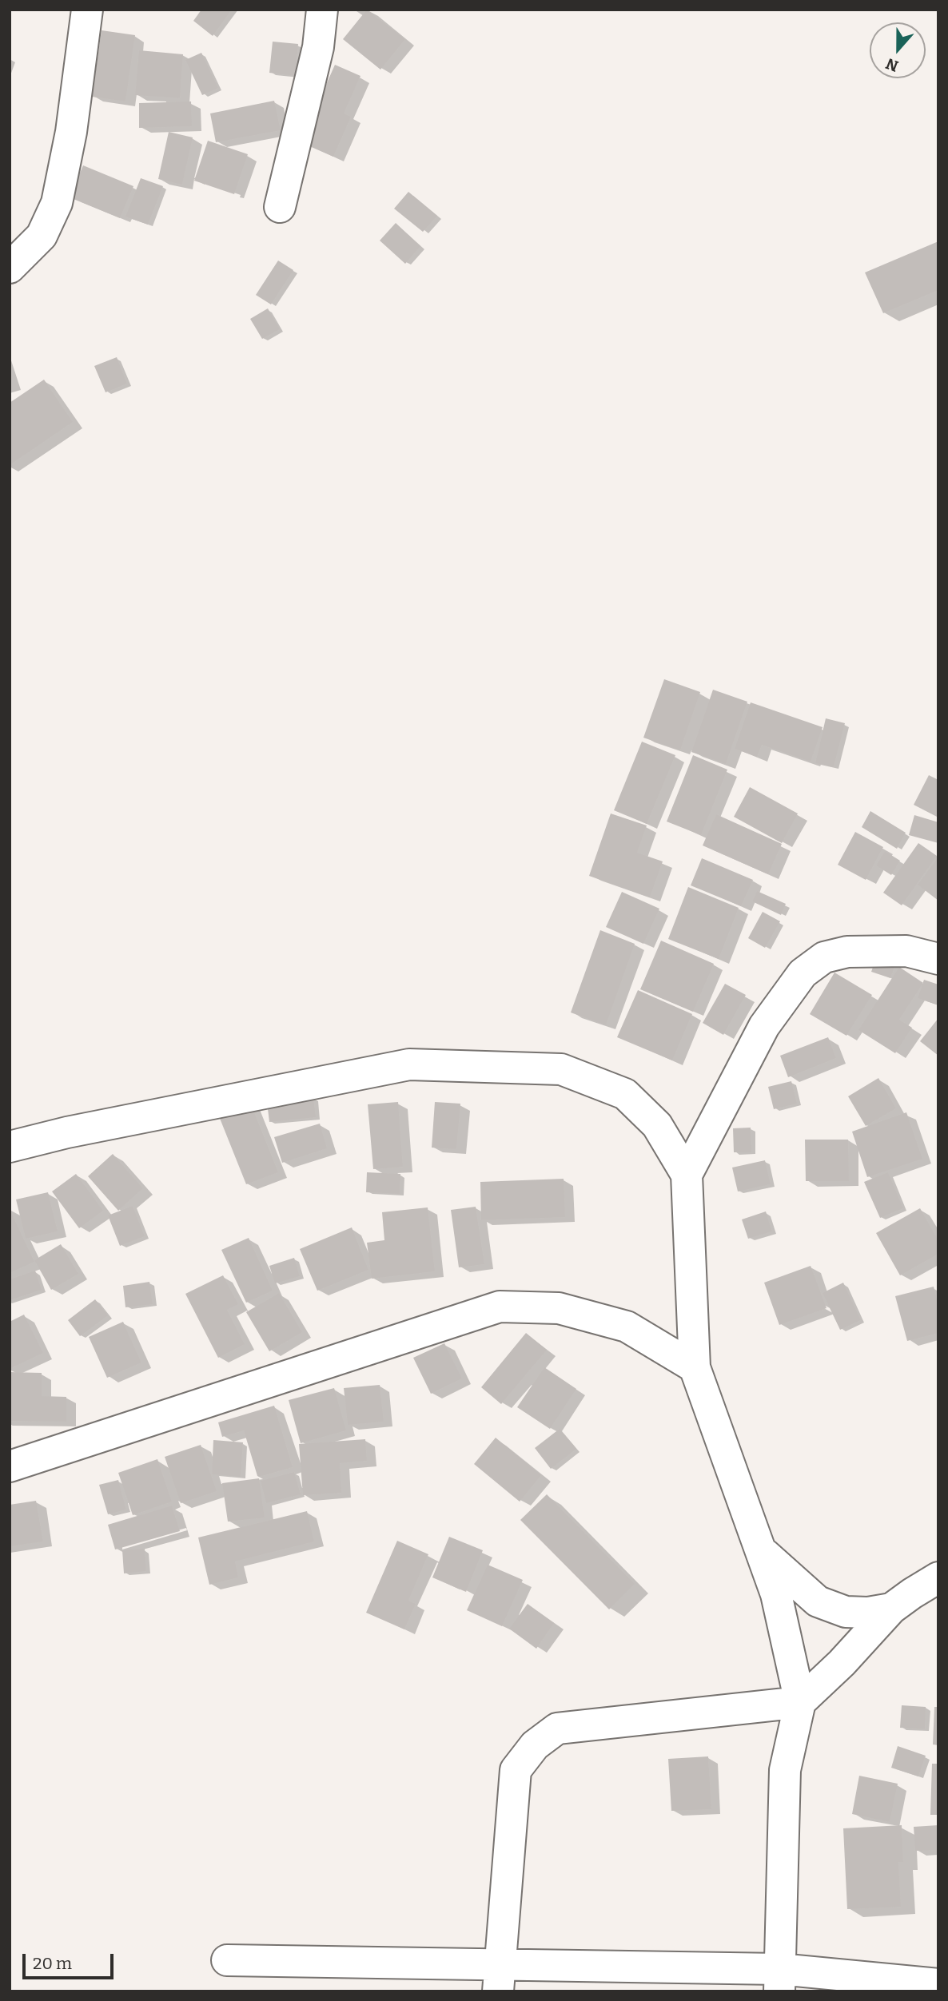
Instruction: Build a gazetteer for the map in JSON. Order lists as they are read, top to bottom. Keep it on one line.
{"scale_bar":"20 m","north":"bottom"}
